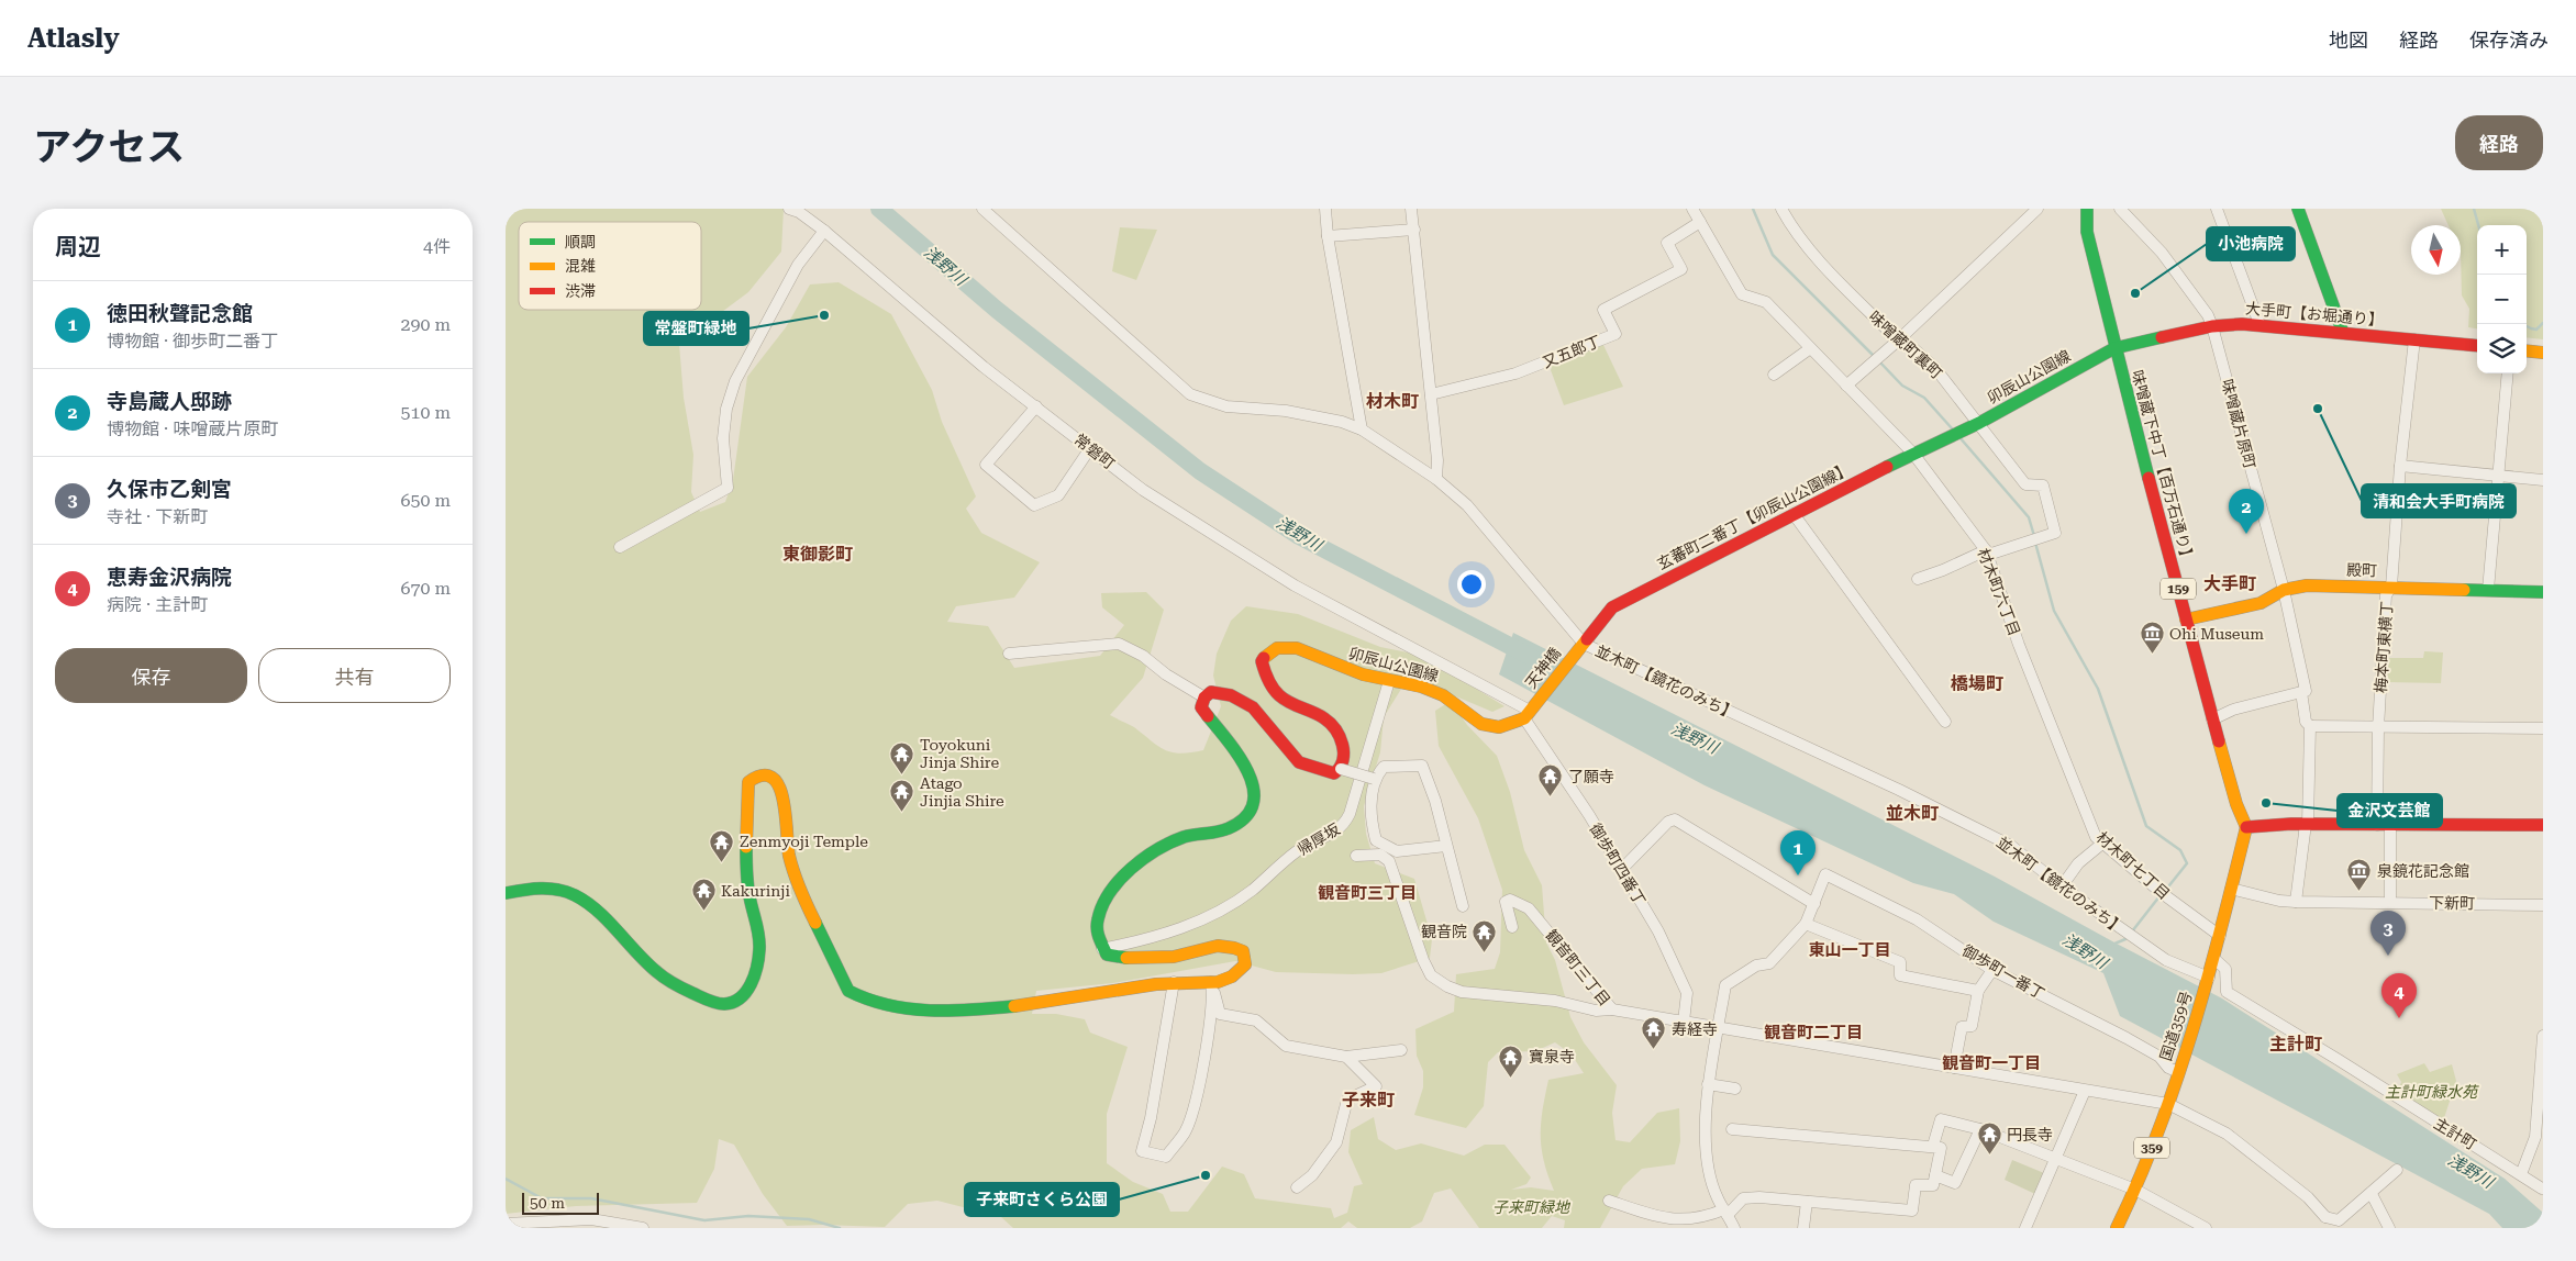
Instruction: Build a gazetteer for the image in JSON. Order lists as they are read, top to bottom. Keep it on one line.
{"streets":{"main road":["大手町【お堀通り】","卯辰山公園線","味噌蔵下中丁【百万石通り】","玄蕃町二番丁【卯辰山公園線】","殿町","159","天神橋","国道359号","359"],"street":["味噌蔵町裏町","又五郎丁","味噌蔵片原町","常磐町","材木町六丁目","梅本町東横丁","並木町【鏡花のみち】","帰厚坂","御歩町四番丁","材木町七丁目","下新町","観音町三丁目","御歩町一番丁","主計町"]},"crossings":[["大手町【お堀通り】","卯辰山公園線"],["大手町【お堀通り】","味噌蔵片原町"],["大手町【お堀通り】","味噌蔵下中丁【百万石通り】"],["大手町【お堀通り】","梅本町東横丁"],["味噌蔵町裏町","卯辰山公園線"],["味噌蔵町裏町","材木町六丁目"],["又五郎丁","材木町六丁目"],["卯辰山公園線","常磐町"],["卯辰山公園線","味噌蔵下中丁【百万石通り】"],["卯辰山公園線","玄蕃町二番丁【卯辰山公園線】"],["卯辰山公園線","天神橋"],["卯辰山公園線","帰厚坂"],["卯辰山公園線","御歩町四番丁"],["味噌蔵片原町","殿町"],["味噌蔵片原町","下新町"],["常磐町","天神橋"],["常磐町","御歩町四番丁"],["味噌蔵下中丁【百万石通り】","殿町"],["味噌蔵下中丁【百万石通り】","国道359号"],["玄蕃町二番丁【卯辰山公園線】","材木町六丁目"],["玄蕃町二番丁【卯辰山公園線】","天神橋"],["玄蕃町二番丁【卯辰山公園線】","並木町【鏡花のみち】"],["殿町","梅本町東横丁"],["材木町六丁目","材木町七丁目"],["天神橋","並木町【鏡花のみち】"],["天神橋","御歩町四番丁"],["並木町【鏡花のみち】","国道359号"],["御歩町四番丁","観音町三丁目"],["材木町七丁目","国道359号"],["下新町","国道359号"],["御歩町一番丁","国道359号"],["国道359号","主計町"]],"districts":["材木町","東御影町","大手町","橋場町","並木町","観音町三丁目","東山一丁目","観音町二丁目","主計町","観音町一丁目","子来町"],"water":["浅野川"],"parks":["主計町緑水苑","子来町緑地"],"places":{"other":["小池病院","常盤町緑地","清和会大手町病院","金沢文芸館","子来町さくら公園"],"museum":["Ohi Museum","泉鏡花記念館"],"temple":["Toyokuni Jinja Shire","了願寺","Atago Jinjia Shire","Zenmyoji Temple","Kakurinji","観音院","寿経寺","寶泉寺","円長寺"]},"legend":["順調","混雑","渋滞"],"scale_bar":"50 m","north":"bottom","page":{"header":"Atlasly","nav":["地図","経路","保存済み"],"title":"アクセス","buttons":["経路",["保存","共有"]],"heading":["周辺","4件"],"map_buttons":["+","−"],"list":[{"mark":"1","name":"徳田秋聲記念館","note":"博物館 · 御歩町二番丁","value":"290 m"},{"mark":"2","name":"寺島蔵人邸跡","note":"博物館 · 味噌蔵片原町","value":"510 m"},{"mark":"3","name":"久保市乙剣宮","note":"寺社 · 下新町","value":"650 m"},{"mark":"4","name":"恵寿金沢病院","note":"病院 · 主計町","value":"670 m"}],"pins":["2","1","3","4"],"scale":"50 m"}}
